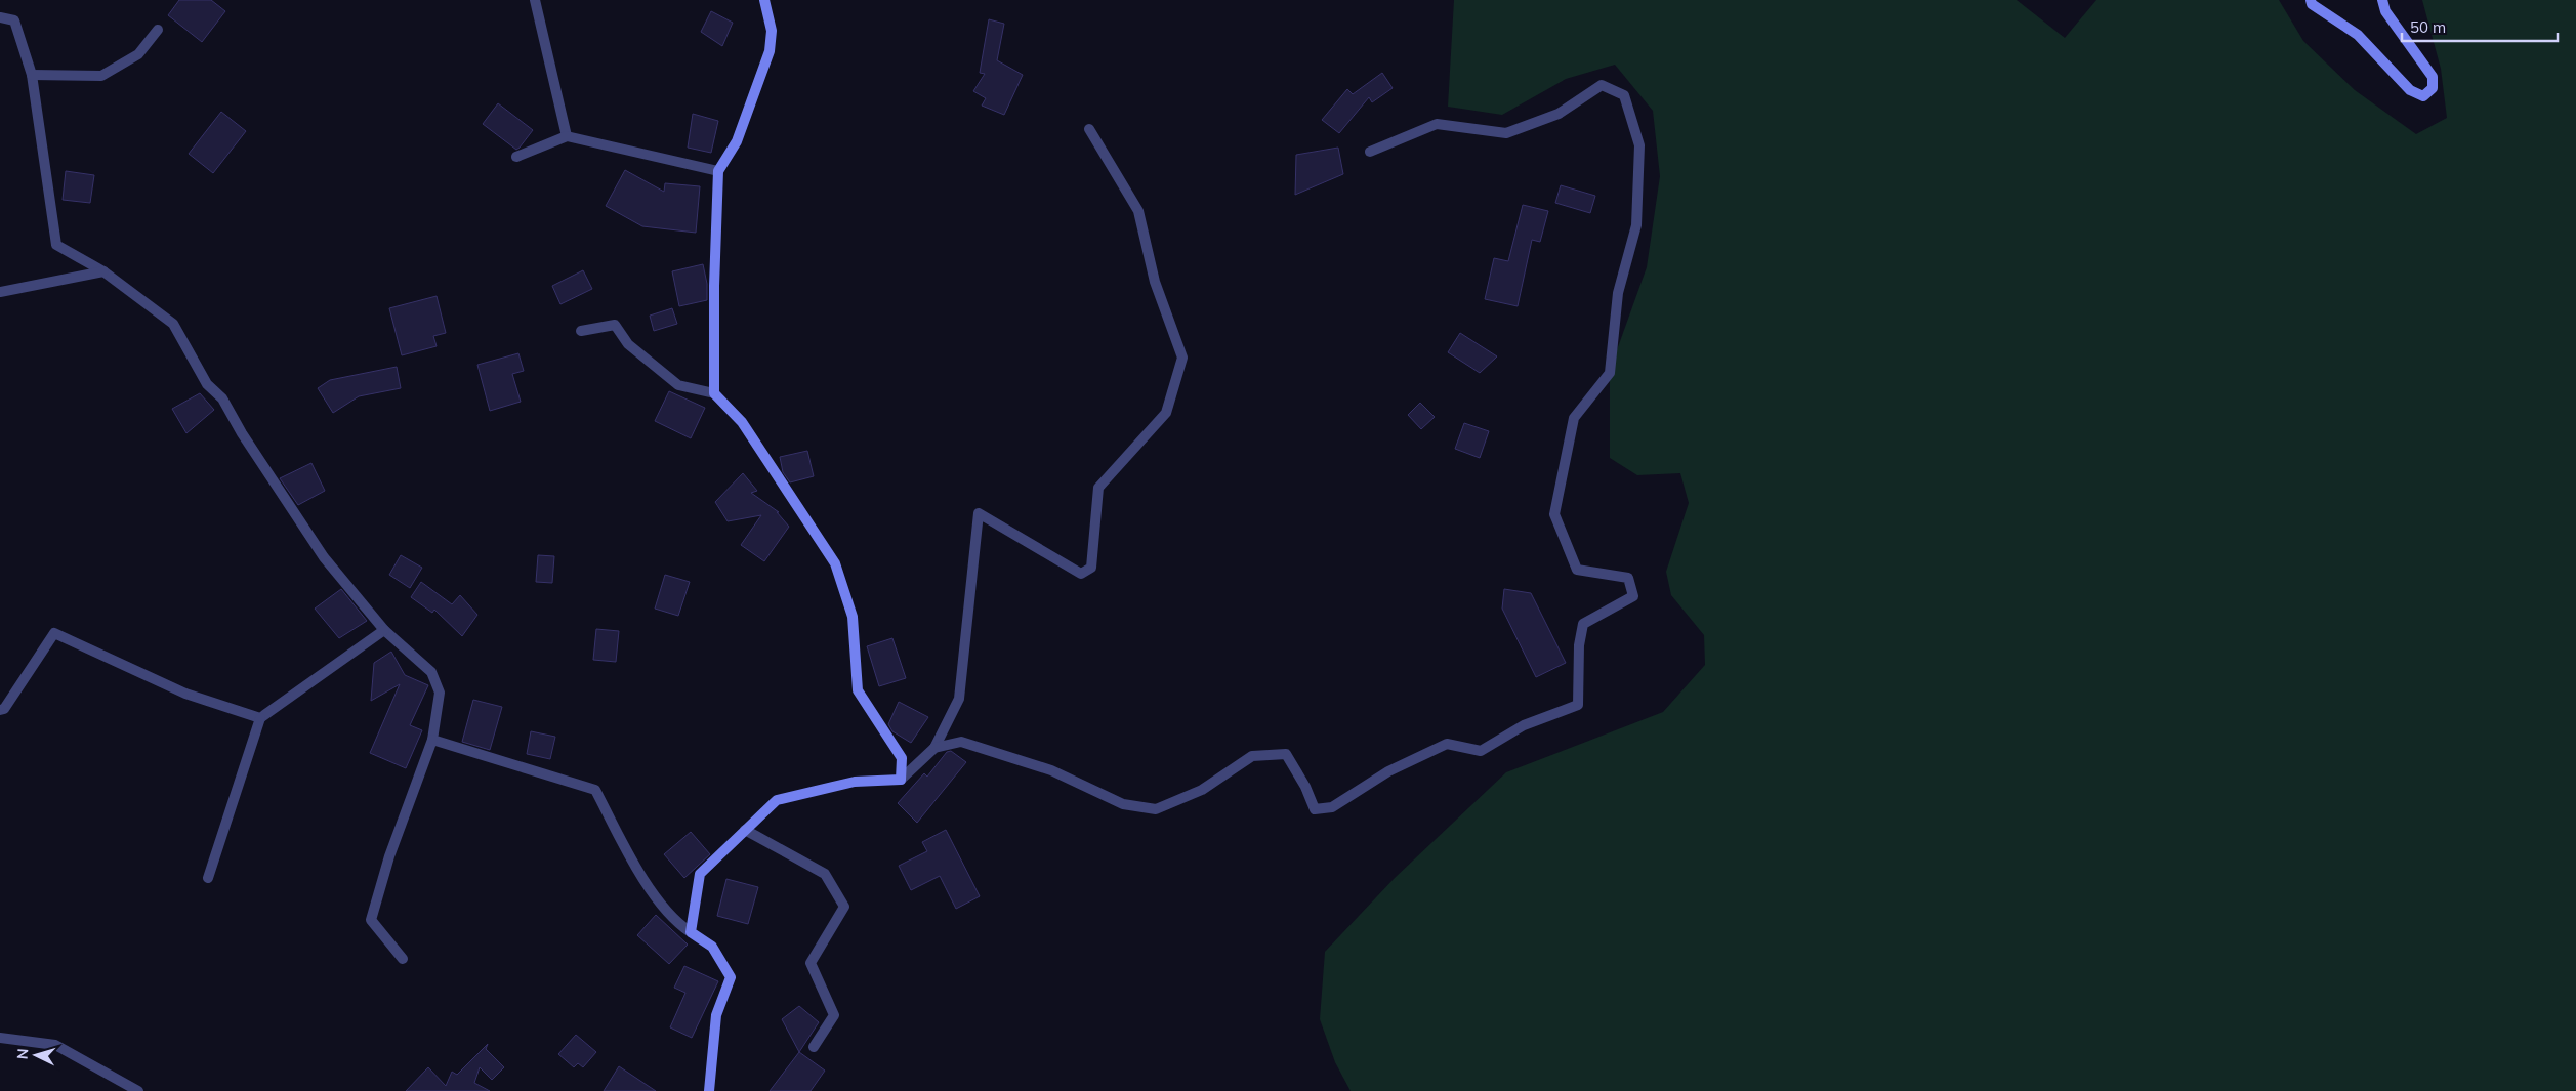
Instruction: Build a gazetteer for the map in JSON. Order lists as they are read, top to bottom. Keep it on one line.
{"scale_bar":"50 m","north":"left"}
